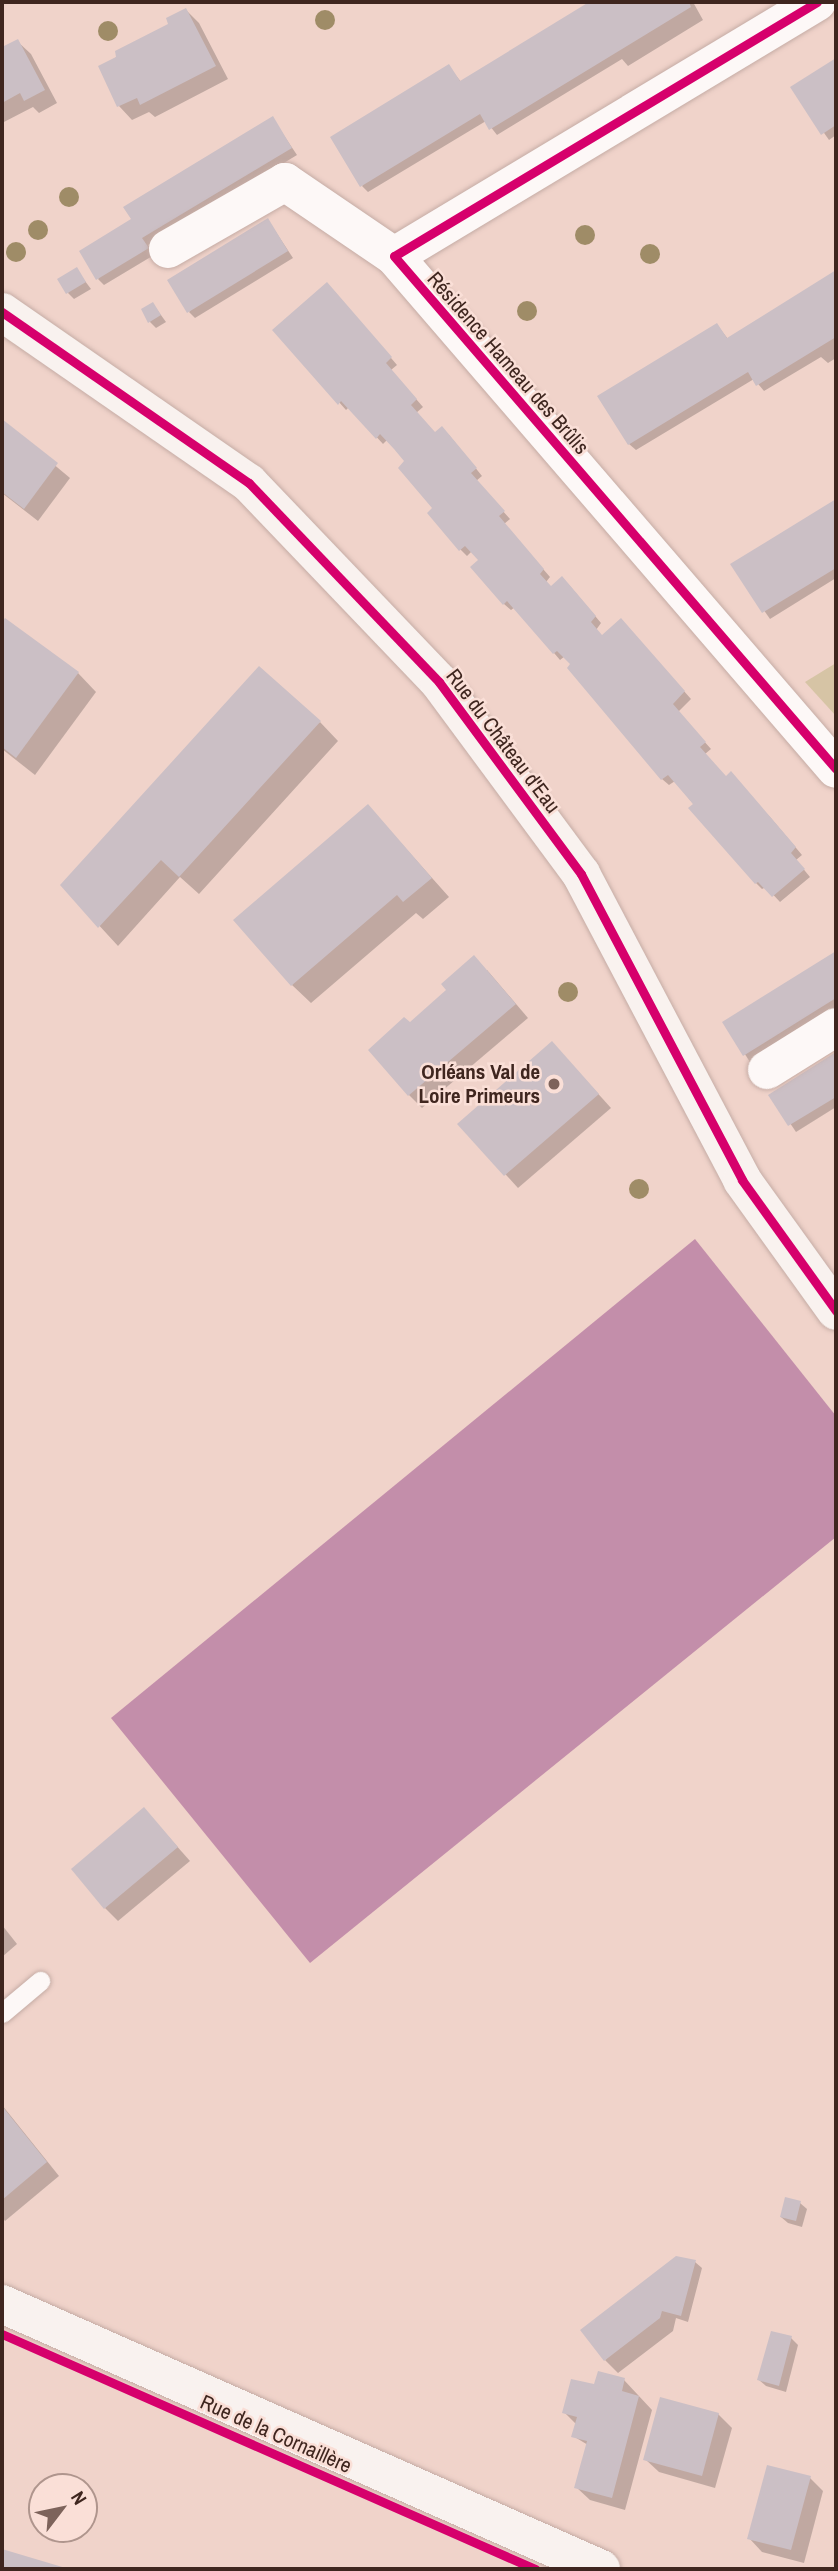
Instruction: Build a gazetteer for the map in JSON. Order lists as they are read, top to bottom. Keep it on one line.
{"streets":{"street":["Résidence Hameau des Brûlis","Rue du Château d'Eau","Rue de la Cornaillère"]},"places":["Orléans Val de Loire Primeurs"],"north":"top right"}
